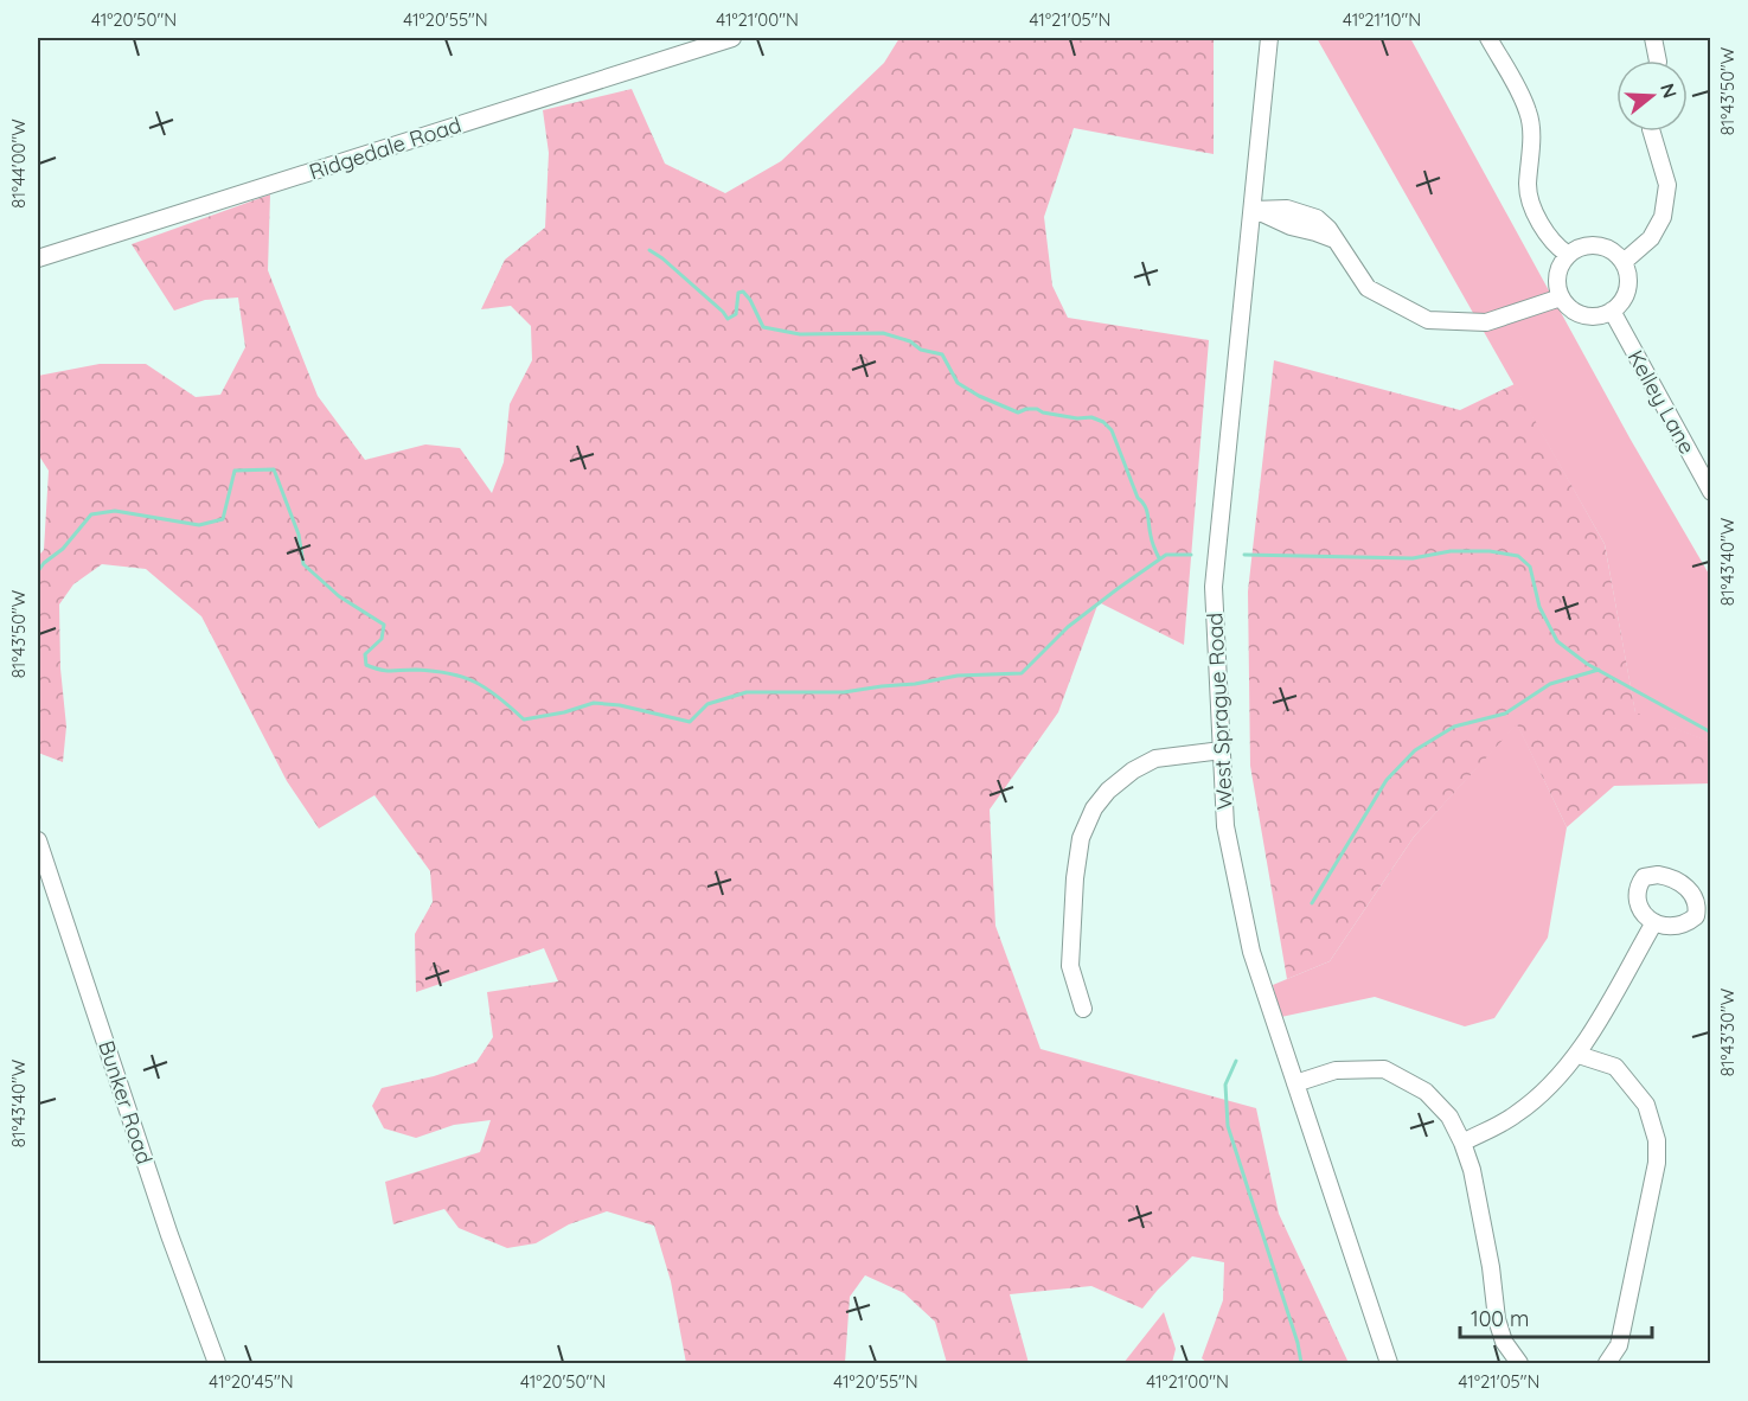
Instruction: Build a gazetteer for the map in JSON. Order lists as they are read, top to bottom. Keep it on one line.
{"streets":{"street":["Ridgedale Road","Kelley Lane","West Sprague Road","Bunker Road"]},"scale_bar":"100 m","north":"right","coordinates":["41°20'50\"N","41°20'55\"N","41°21'00\"N","41°21'05\"N","41°21'10\"N","81°43'50\"W","81°44'00\"W","81°43'40\"W","81°43'30\"W","41°20'45\"N"]}
